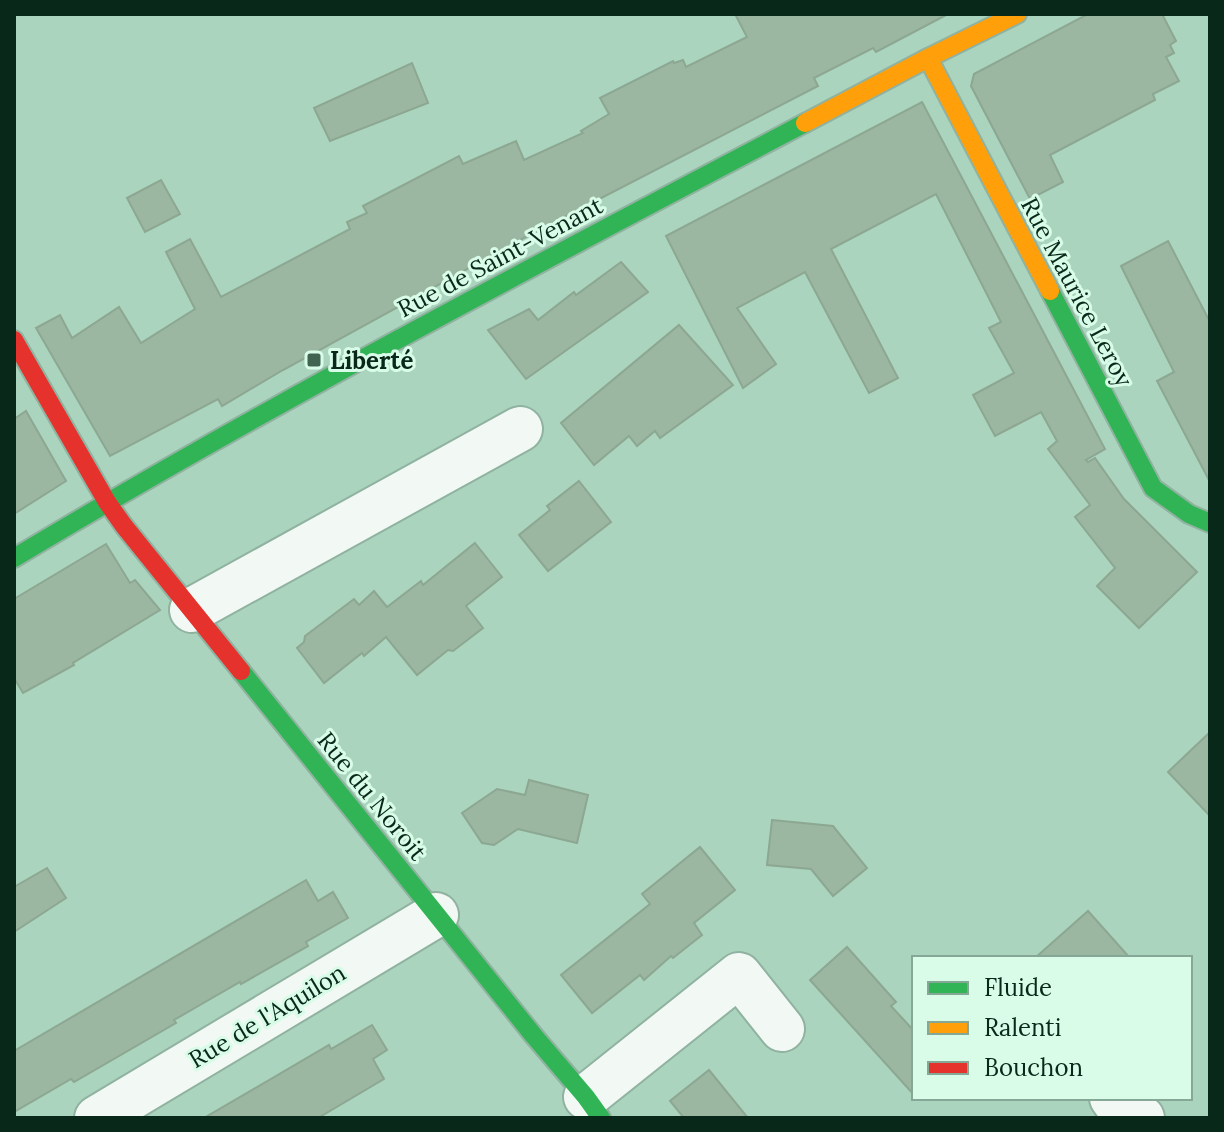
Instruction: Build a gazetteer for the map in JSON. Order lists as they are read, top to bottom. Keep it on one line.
{"streets":{"street":["Rue de Saint-Venant","Rue Maurice Leroy","Rue du Noroit","Rue de l'Aquilon"]},"crossings":[["Rue de Saint-Venant","Rue Maurice Leroy"],["Rue de Saint-Venant","Rue du Noroit"],["Rue du Noroit","Rue de l'Aquilon"]],"places":{"transit":["Liberté"]},"legend":["Fluide","Ralenti","Bouchon"]}
